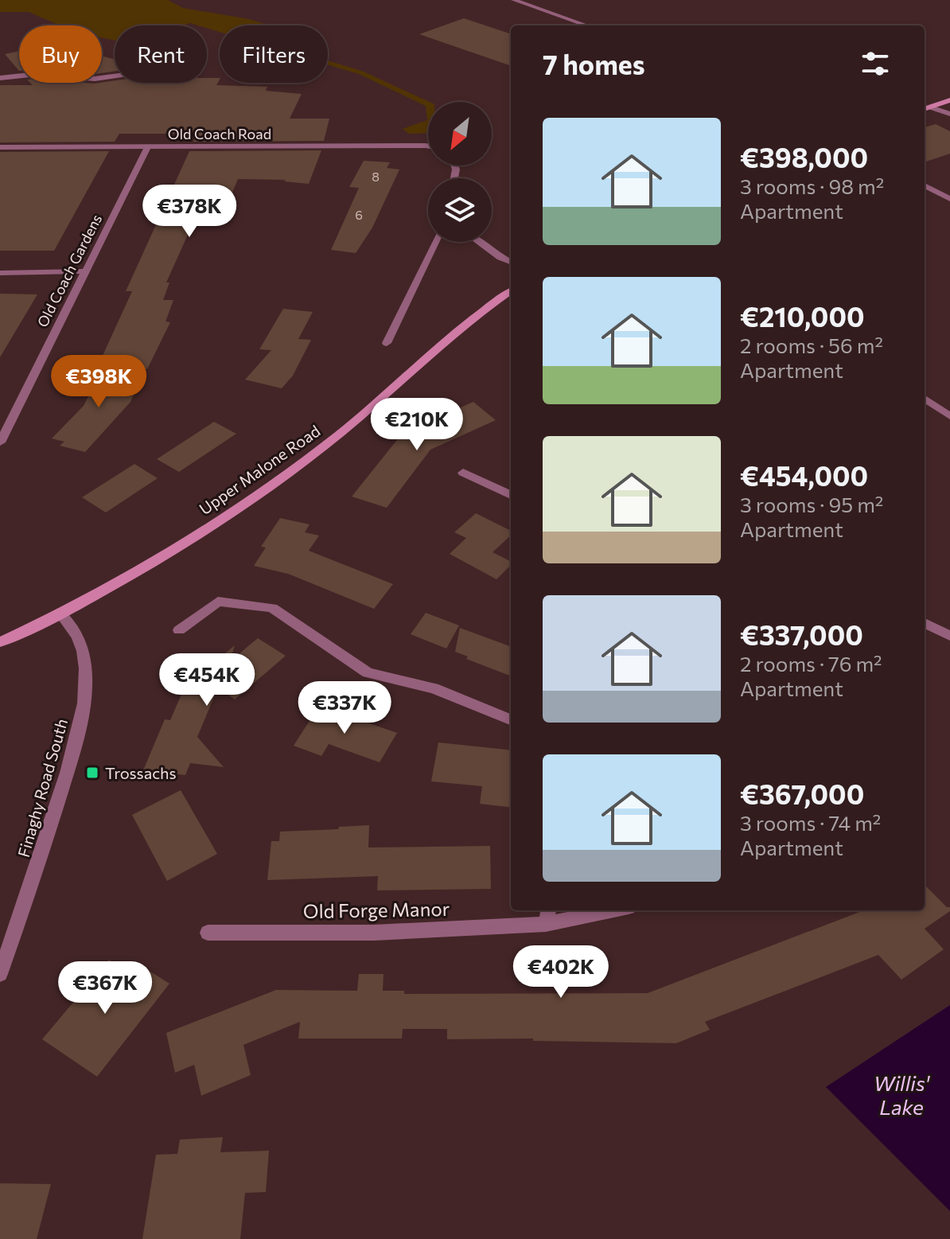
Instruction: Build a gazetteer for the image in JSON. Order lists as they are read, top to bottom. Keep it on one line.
{"streets":{"main road":["Upper Malone Road"],"street":["Old Coach Road","Old Coach Gardens","Finaghy Road South","Old Forge Manor"]},"crossings":[["Old Coach Road","Old Coach Gardens"],["Upper Malone Road","Finaghy Road South"]],"water":["Willis' Lake"],"places":{"transit":["Trossachs"]},"house_numbers":["8","6"],"north":"bottom left","page":{"chip":["Buy","Rent","Filters"],"heading":"7 homes","list":[{"name":"€398,000","note":"3 rooms · 98 m² · Apartment"},{"name":"€210,000","note":"2 rooms · 56 m² · Apartment"},{"name":"€454,000","note":"3 rooms · 95 m² · Apartment"},{"name":"€337,000","note":"2 rooms · 76 m² · Apartment"},{"name":"€367,000","note":"3 rooms · 74 m² · Apartment"}],"price":["€378K","€398K","€210K","€454K","€337K","€402K","€367K"]}}
